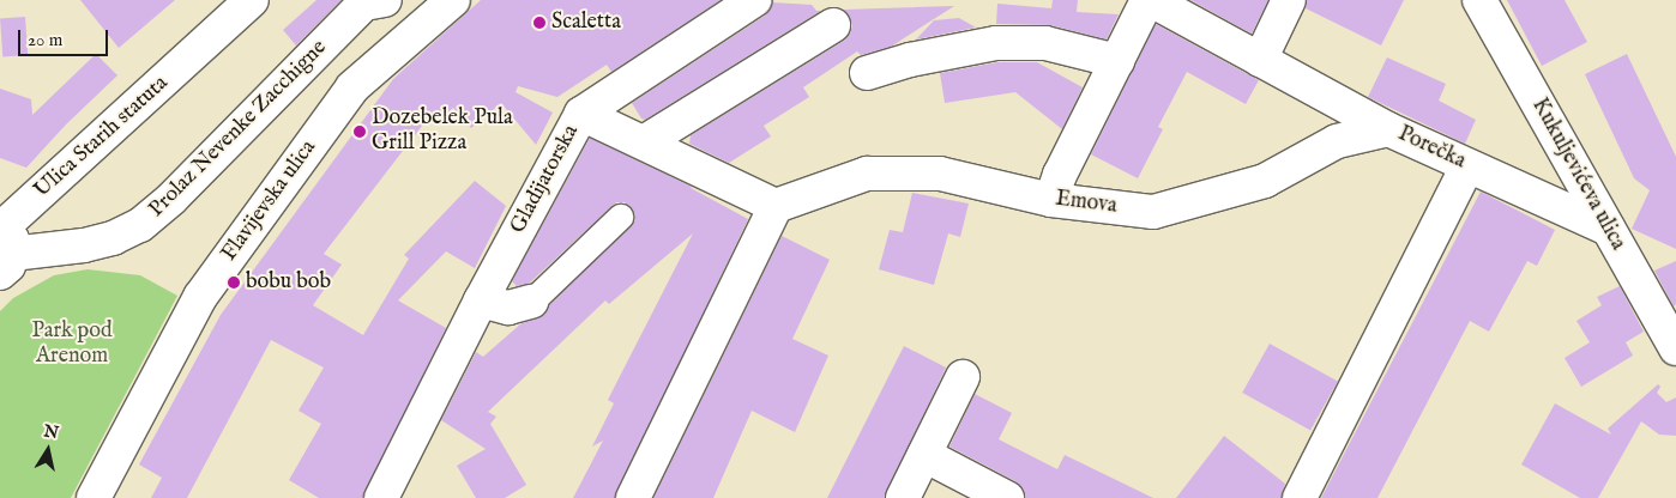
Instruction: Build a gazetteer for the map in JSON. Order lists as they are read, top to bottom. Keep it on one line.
{"streets":{"street":["Prolaz Nevenke Zacchigne","Ulica Starih statuta","Porečka","Kukuljevićeva ulica","Gladijatorska","Flavijevska ulica","Emova"]},"crossings":[["Prolaz Nevenke Zacchigne","Ulica Starih statuta"],["Porečka","Kukuljevićeva ulica"],["Porečka","Emova"]],"parks":["Park pod Arenom"],"places":["Scaletta","Dozebelek Pula Grill Pizza","bobu bob"],"scale_bar":"20 m","north":"top"}
